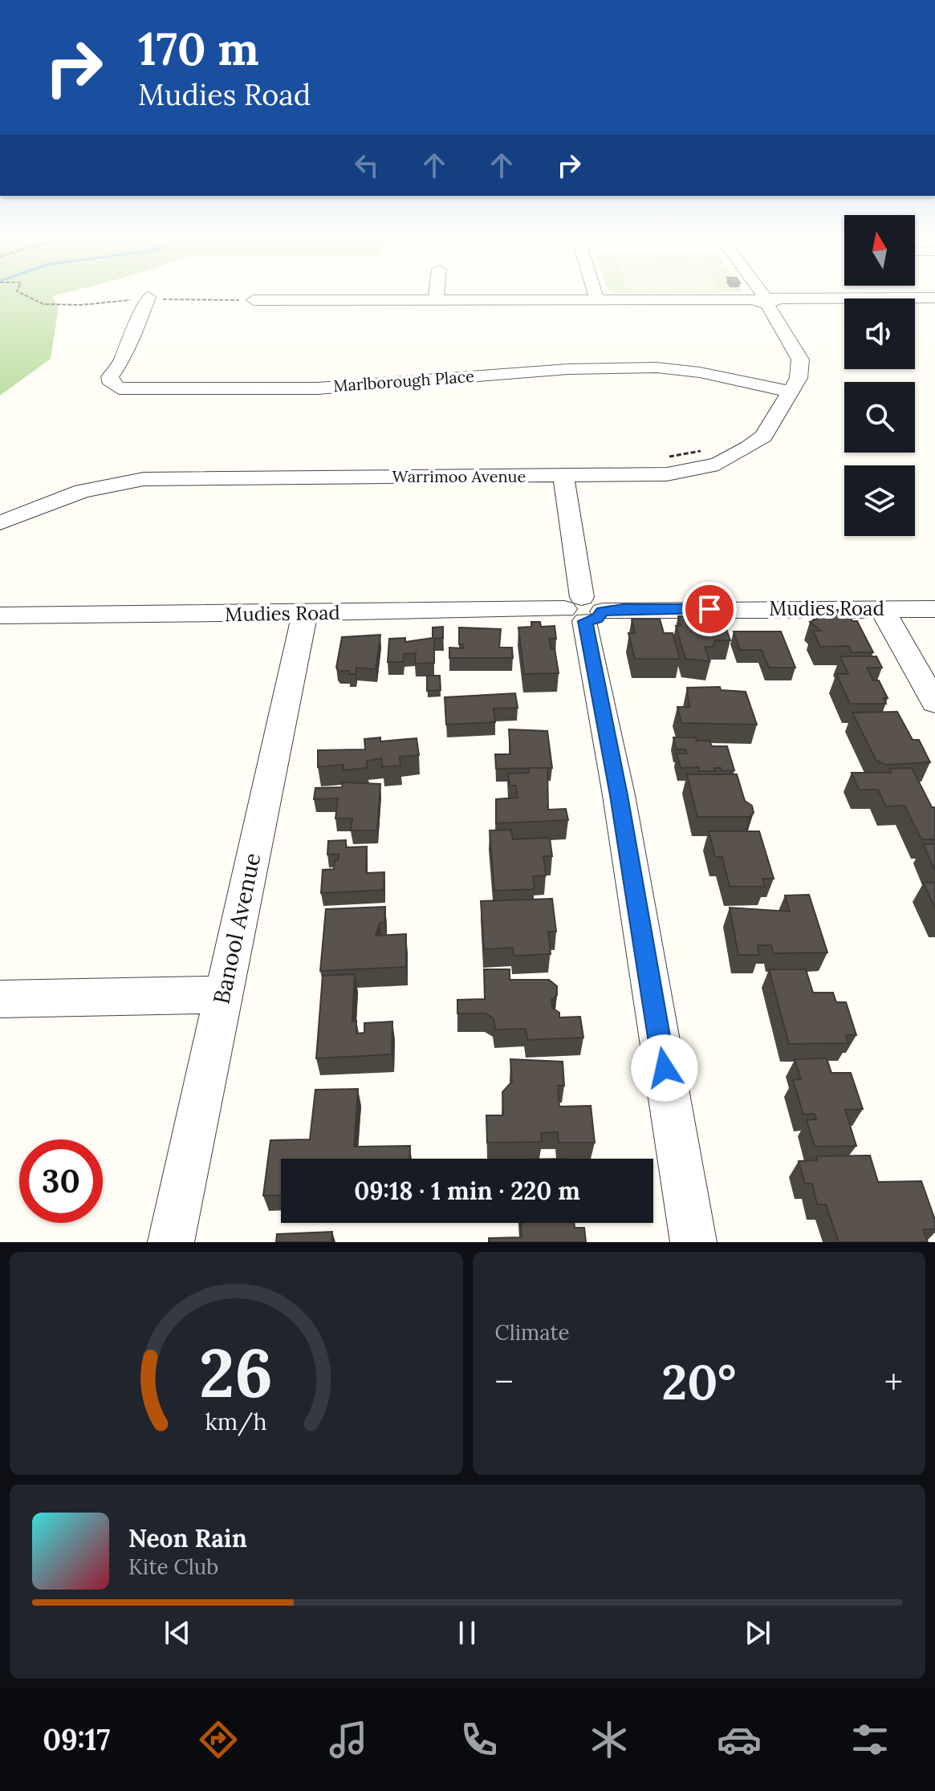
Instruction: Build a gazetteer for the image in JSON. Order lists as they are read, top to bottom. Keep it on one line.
{"streets":{"street":["Marlborough Place","Warrimoo Avenue","Mudies Road","Banool Avenue"]},"crossings":[["Marlborough Place","Warrimoo Avenue"],["Mudies Road","Banool Avenue"]],"north":"top","page":{"turn":["170 m","Mudies Road"],"limit":"30","trip":"09:18 · 1 min · 220 m","tile":"Climate","heat":["−","20°","+"],"song":["Neon Rain","Kite Club"],"tabs":"09:17","gauge":["26","km/h"]}}
